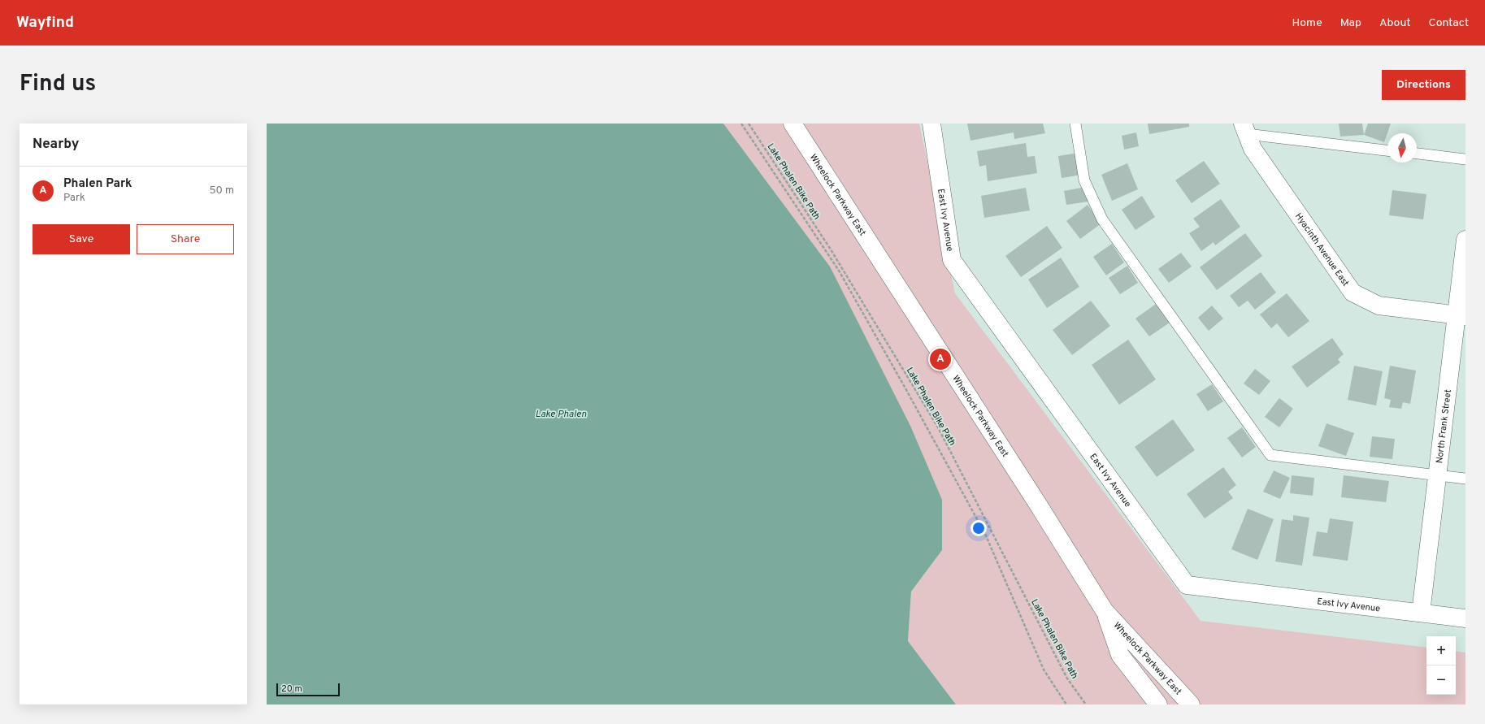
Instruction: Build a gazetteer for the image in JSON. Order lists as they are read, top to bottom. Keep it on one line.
{"streets":{"street":["Wheelock Parkway East","East Ivy Avenue","Hyacinth Avenue East","North Frank Street"],"path":["Lake Phalen Bike Path"]},"crossings":[["East Ivy Avenue","North Frank Street"],["Hyacinth Avenue East","North Frank Street"]],"water":["Lake Phalen"],"scale_bar":"20 m","north":"bottom","page":{"header":"Wayfind","nav":["Home","Map","About","Contact"],"title":"Find us","buttons":["Directions",["Save","Share"]],"heading":"Nearby","list":[{"mark":"A","name":"Phalen Park","note":"Park","value":"50 m"}],"pins":"A","map_buttons":["+","−"],"scale":"20 m"}}
